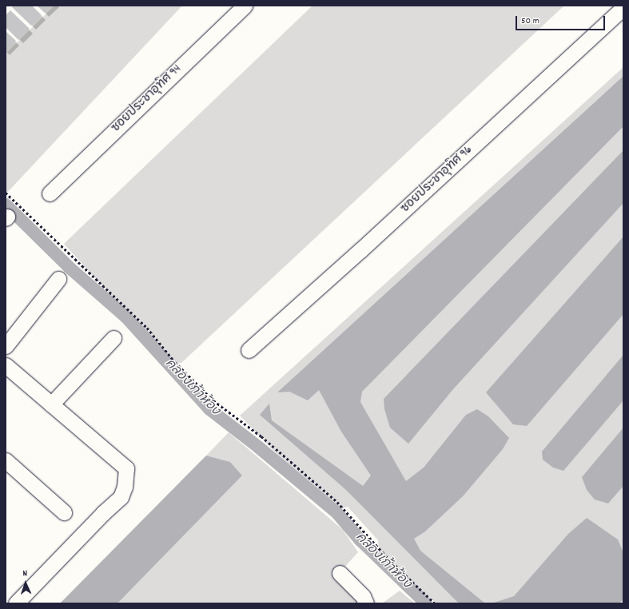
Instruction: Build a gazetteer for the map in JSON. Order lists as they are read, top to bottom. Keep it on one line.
{"streets":{"street":["ซอยประชาอุทิศ 94","ซอยประชาอุทิศ 96"]},"water":["คลองเก้าห้อง"],"scale_bar":"50 m","north":"top"}
